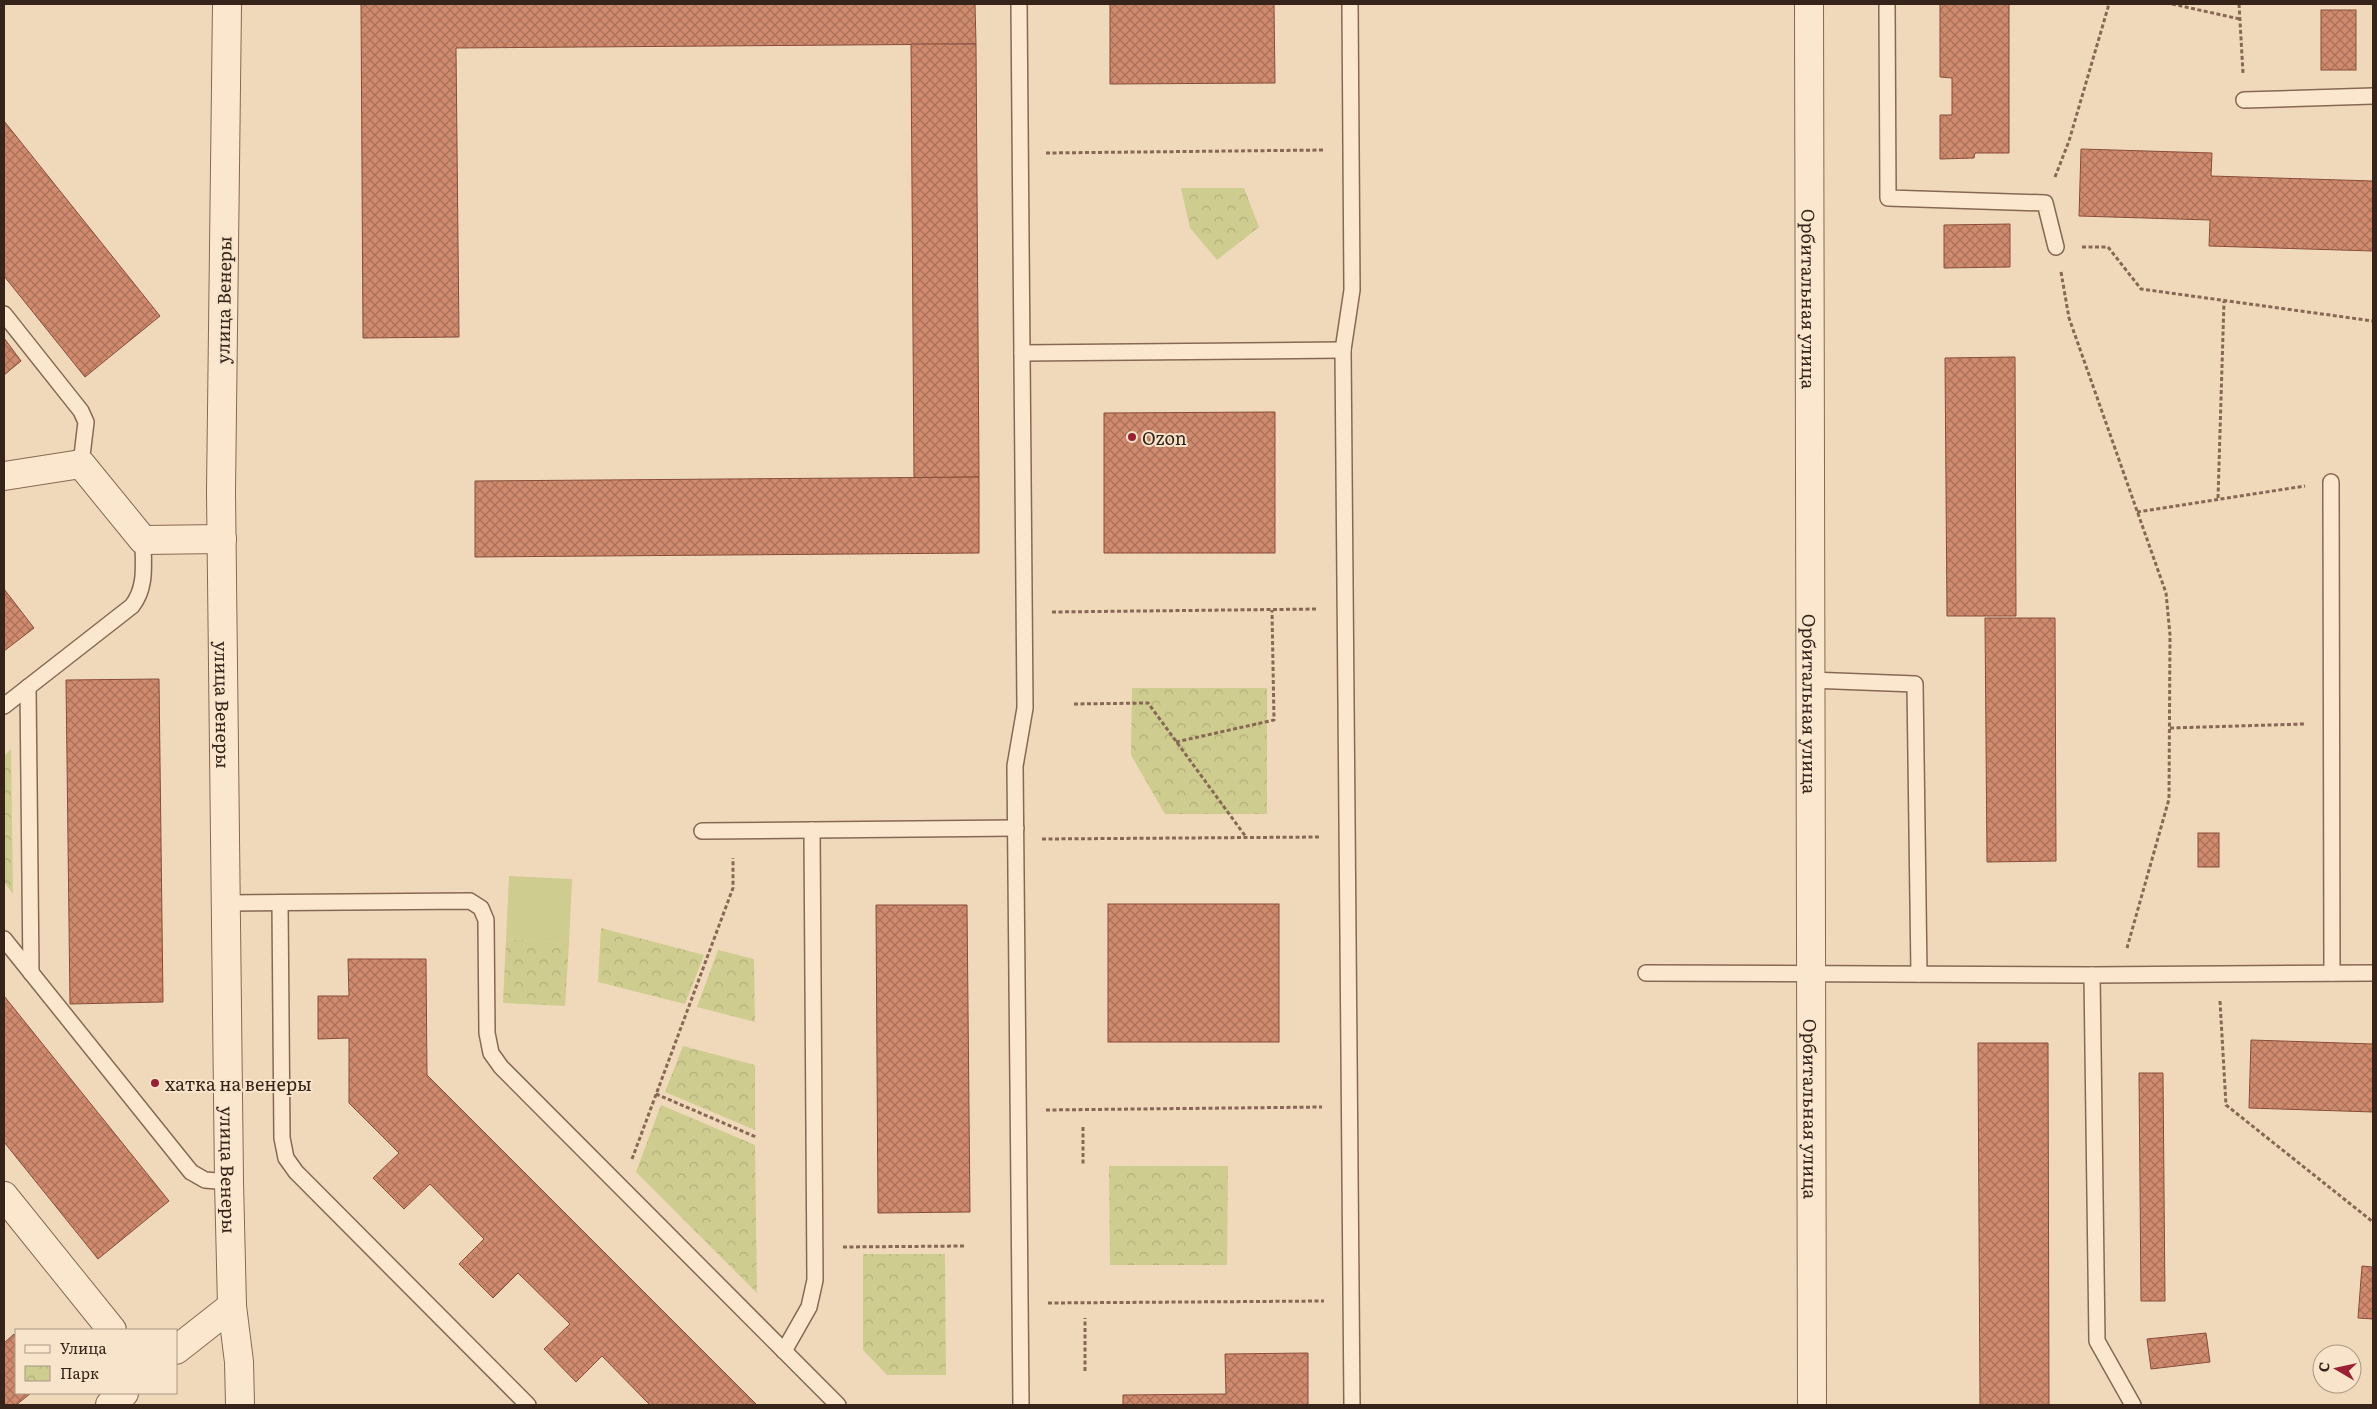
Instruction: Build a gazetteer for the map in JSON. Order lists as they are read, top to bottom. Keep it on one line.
{"streets":{"street":["улица Венеры","Орбитальная улица"]},"places":["Ozon","хатка на венеры"],"legend":["Улица","Парк"],"north":"left"}
